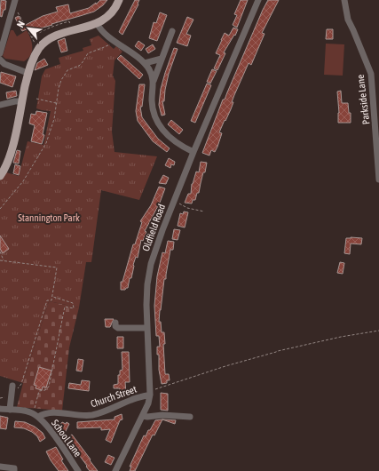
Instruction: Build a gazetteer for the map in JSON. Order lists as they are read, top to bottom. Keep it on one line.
{"streets":{"street":["Parkside Lane","Oldfield Road","Church Street","School Lane"]},"crossings":[["Oldfield Road","Church Street"],["Church Street","School Lane"]],"parks":["Stannington Park"],"north":"top left"}
